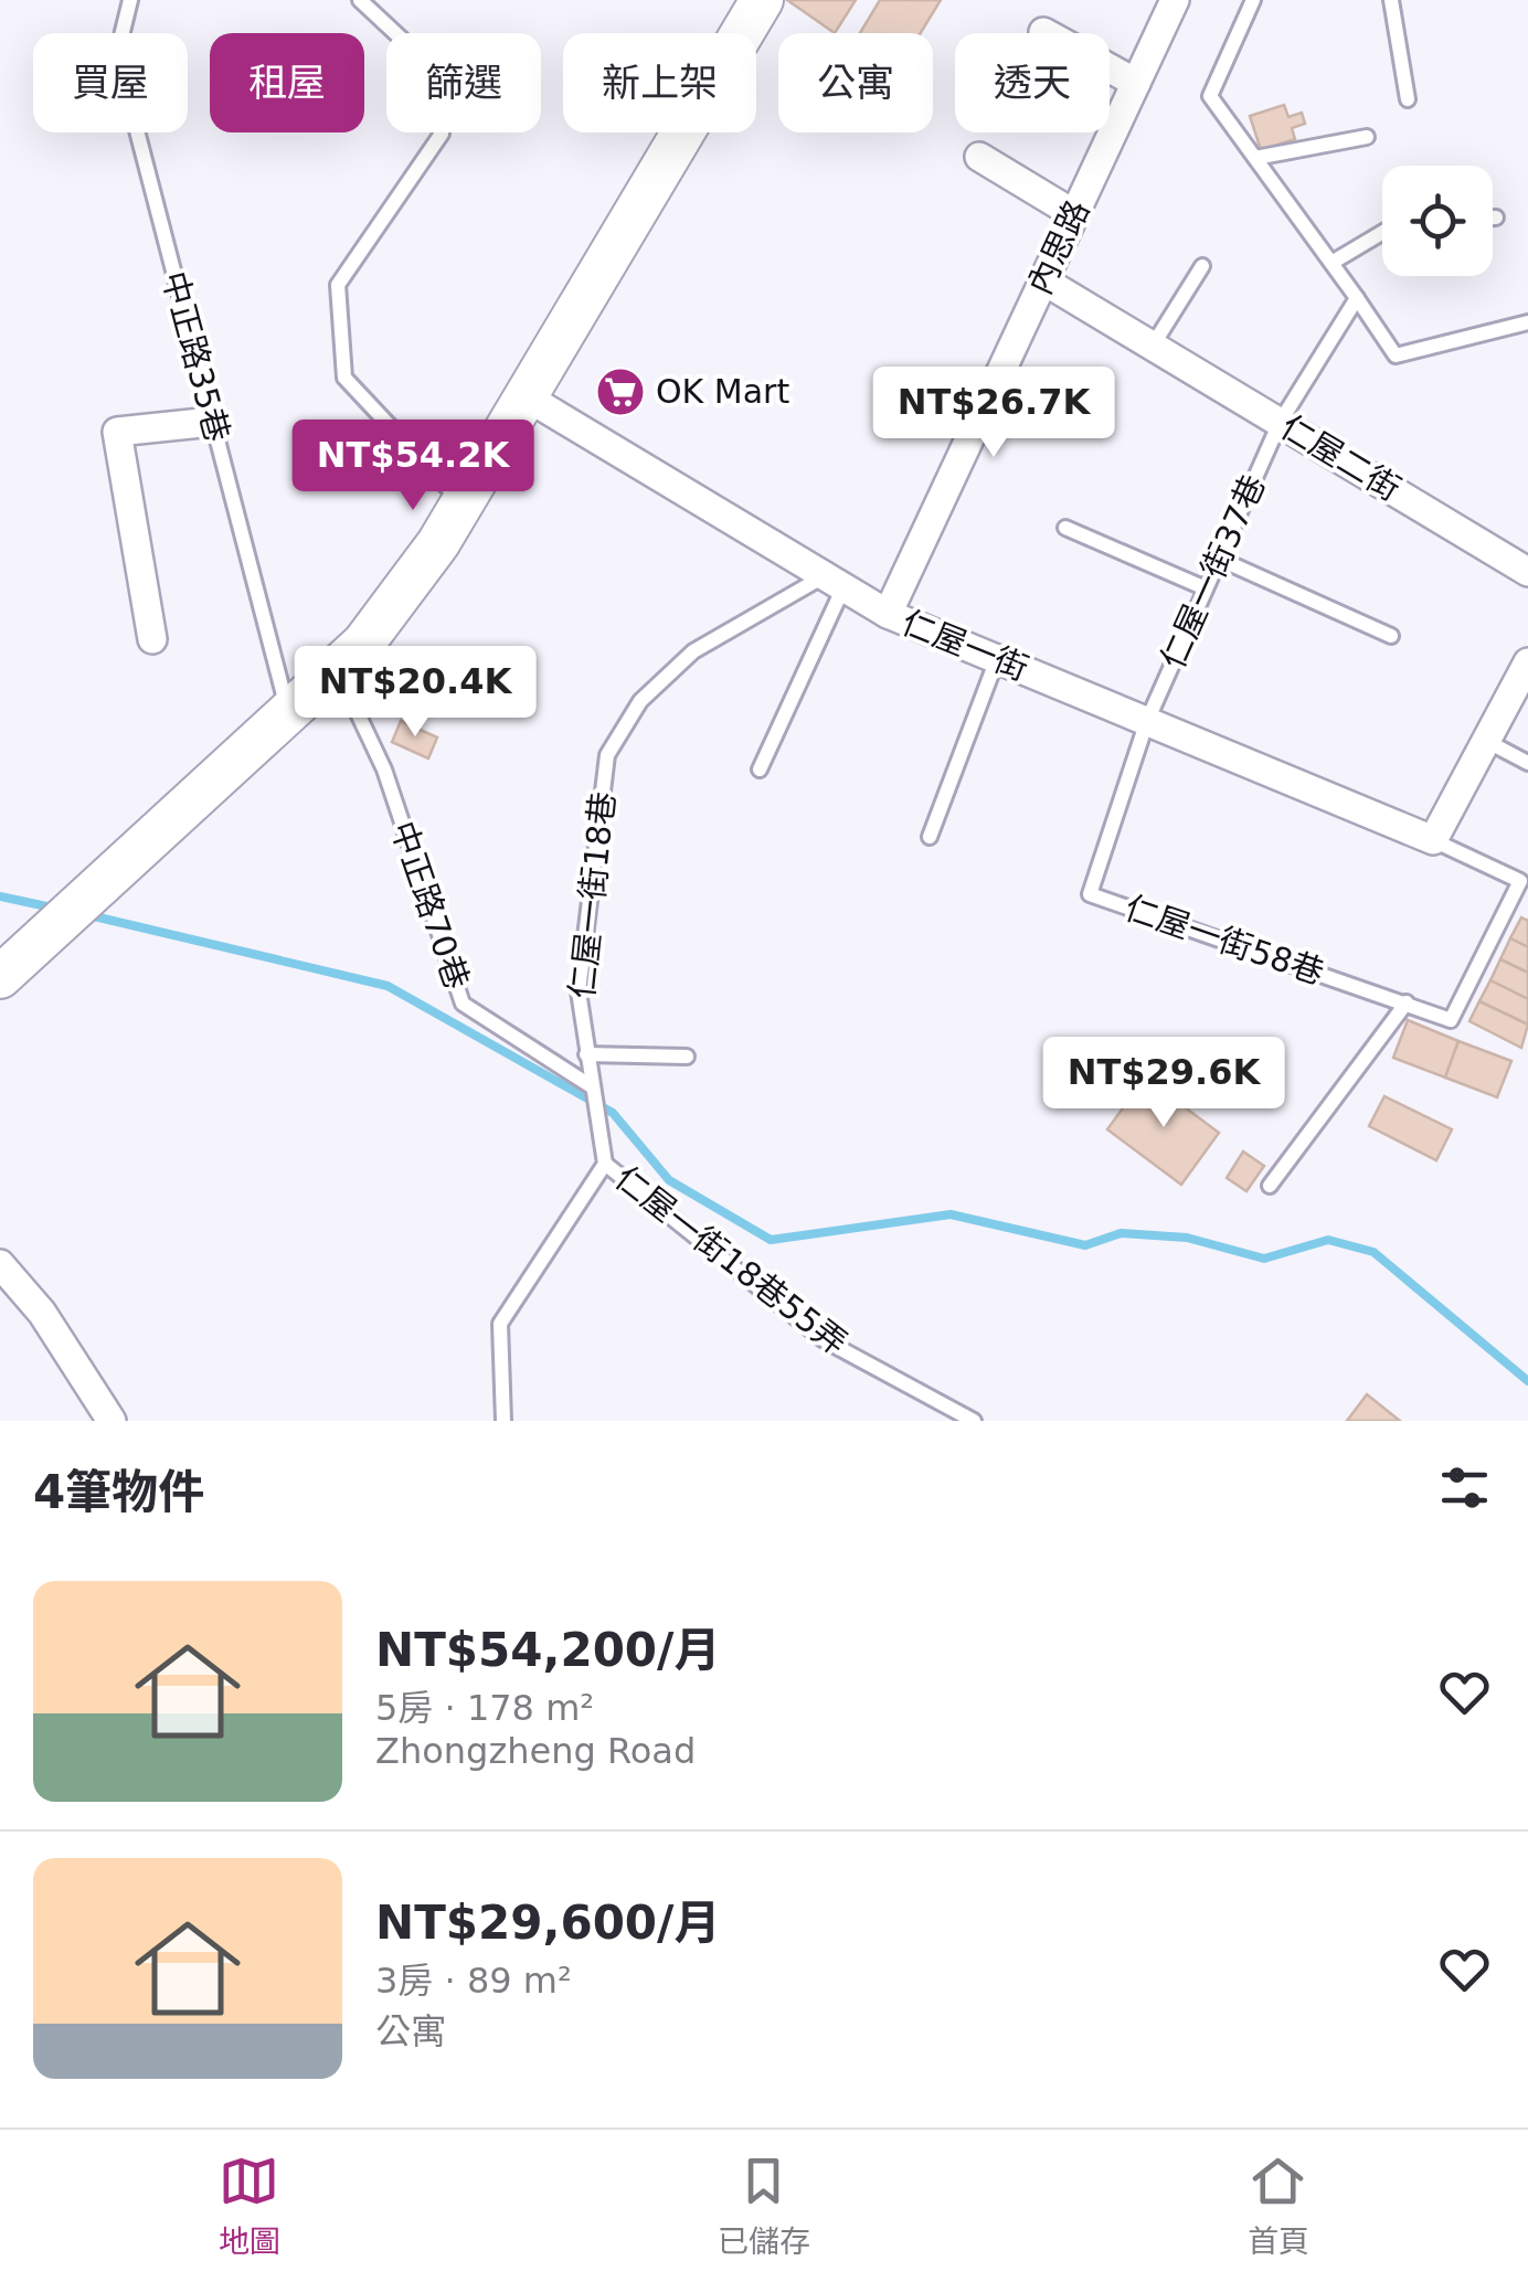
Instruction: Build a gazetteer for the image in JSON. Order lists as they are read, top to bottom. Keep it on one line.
{"streets":{"street":["內思路","仁屋二街","仁屋一街"],"lane":["中正路35巷","仁屋一街37巷","仁屋一街18巷","中正路70巷","仁屋一街58巷","仁屋一街18巷55弄"]},"crossings":[["內思路","仁屋二街"],["內思路","仁屋一街"],["仁屋二街","仁屋一街37巷"],["仁屋一街37巷","仁屋一街"],["仁屋一街37巷","仁屋一街58巷"],["仁屋一街","仁屋一街18巷"],["仁屋一街","仁屋一街58巷"],["仁屋一街18巷","中正路70巷"],["仁屋一街18巷","仁屋一街18巷55弄"]],"places":{"supermarket":["OK Mart"]},"page":{"chip":["買屋","租屋","篩選","新上架","公寓","透天"],"price":["NT$26.7K","NT$54.2K","NT$20.4K","NT$29.6K"],"heading":"4筆物件","list":[{"name":"NT$54,200/月","note":"5房 · 178 m² · Zhongzheng Road"},{"name":"NT$29,600/月","note":"3房 · 89 m² · 公寓"}],"tabs":["地圖","已儲存","首頁"]}}
